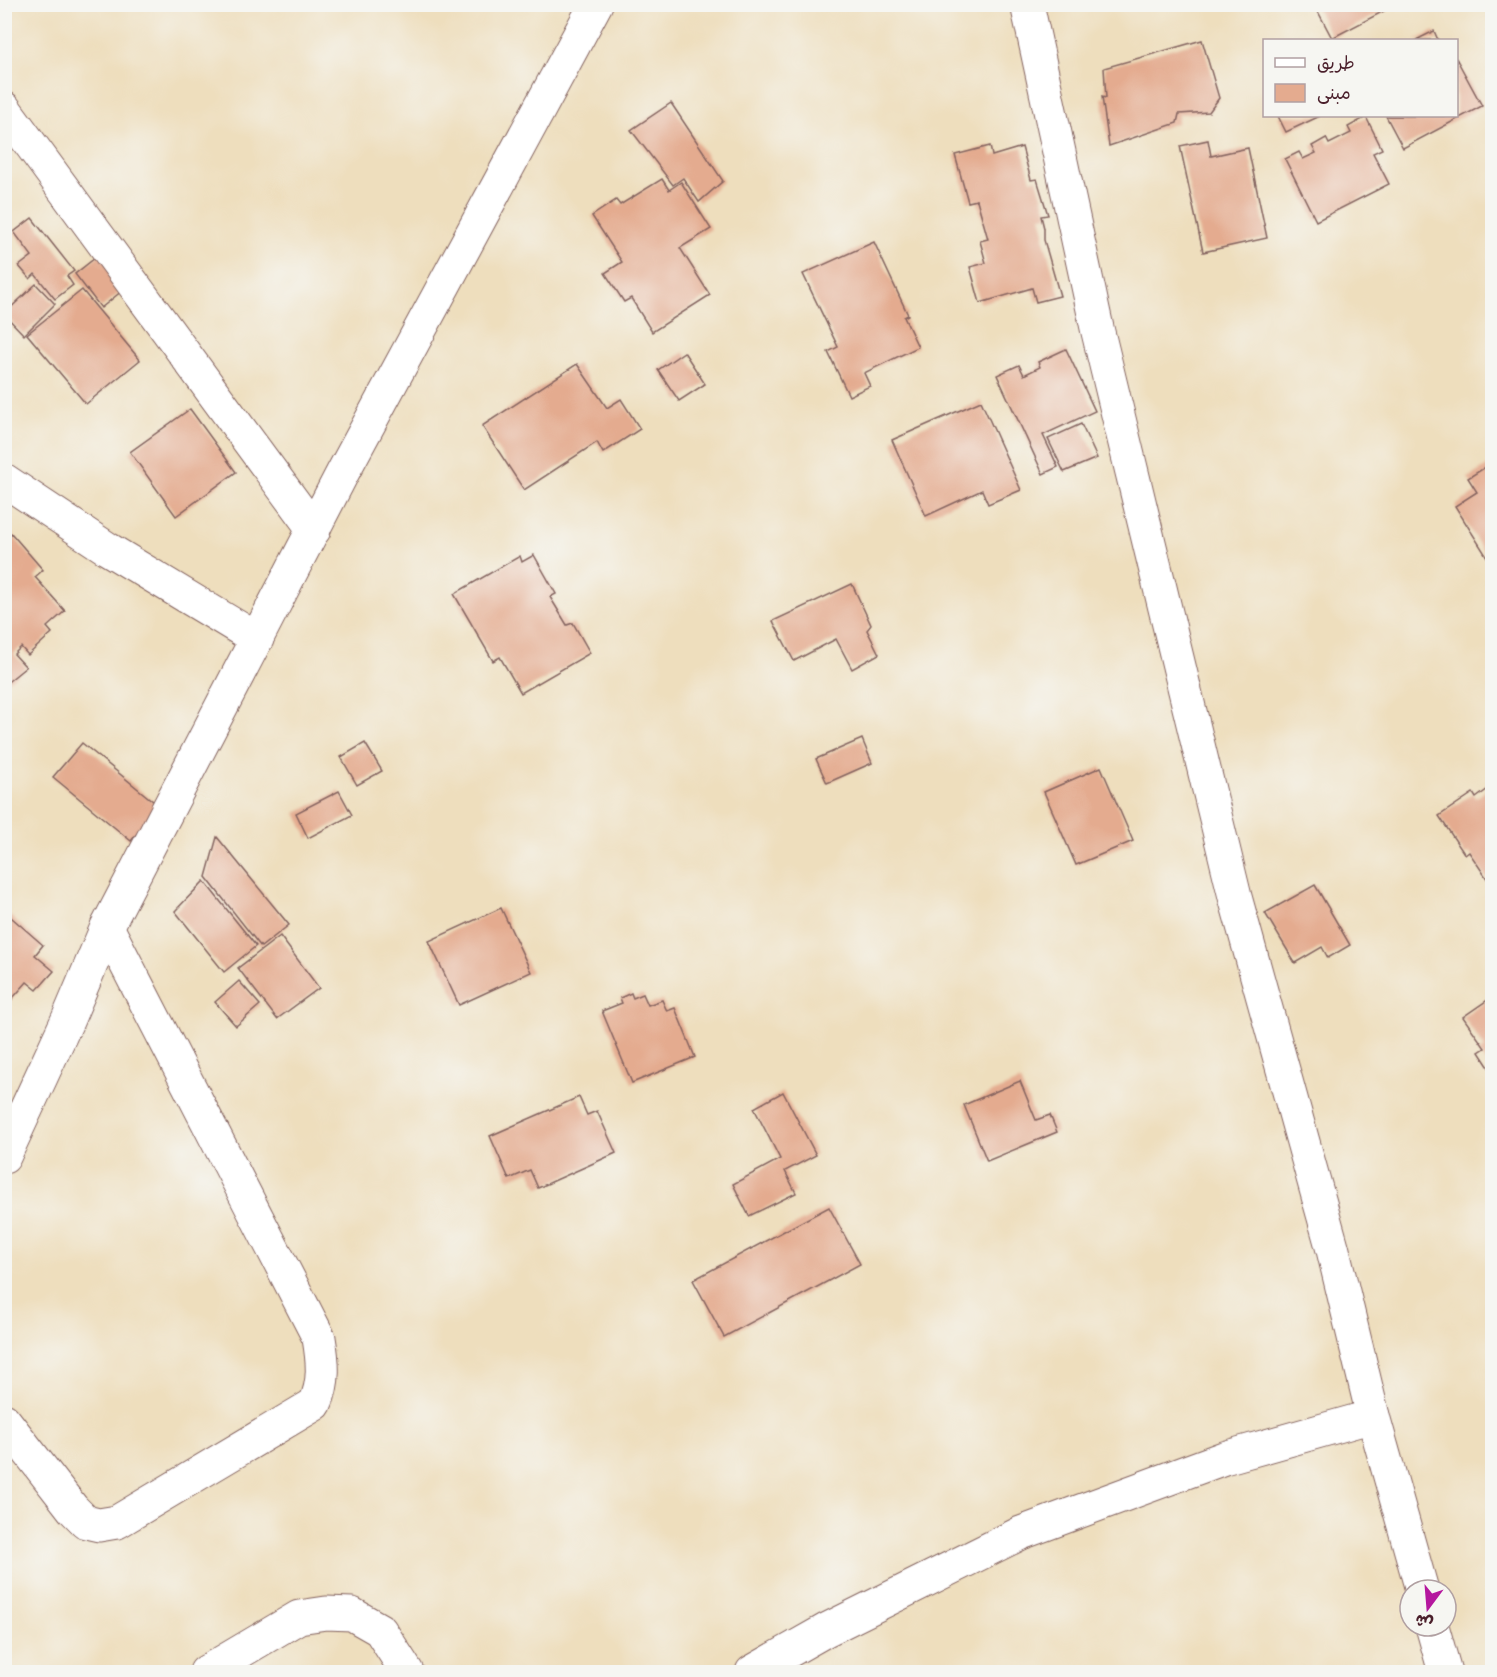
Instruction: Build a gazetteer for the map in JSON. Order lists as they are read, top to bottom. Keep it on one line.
{"legend":["طريق","مبنى"],"north":"bottom"}
